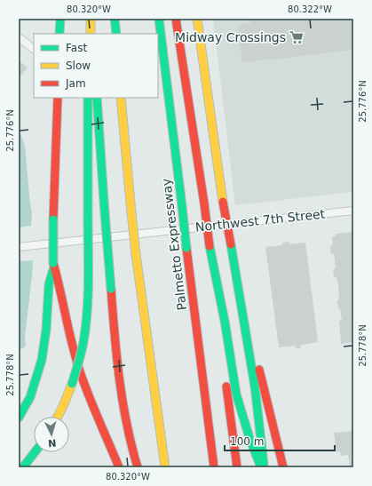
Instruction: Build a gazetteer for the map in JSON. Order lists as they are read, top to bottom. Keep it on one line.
{"streets":{"highway":["Palmetto Expressway"],"street":["Northwest 7th Street"]},"places":{"supermarket":["Midway Crossings"]},"legend":["Fast","Slow","Jam"],"scale_bar":"100 m","north":"bottom","coordinates":["80.320°W","80.322°W","25.776°N","25.778°N"]}
